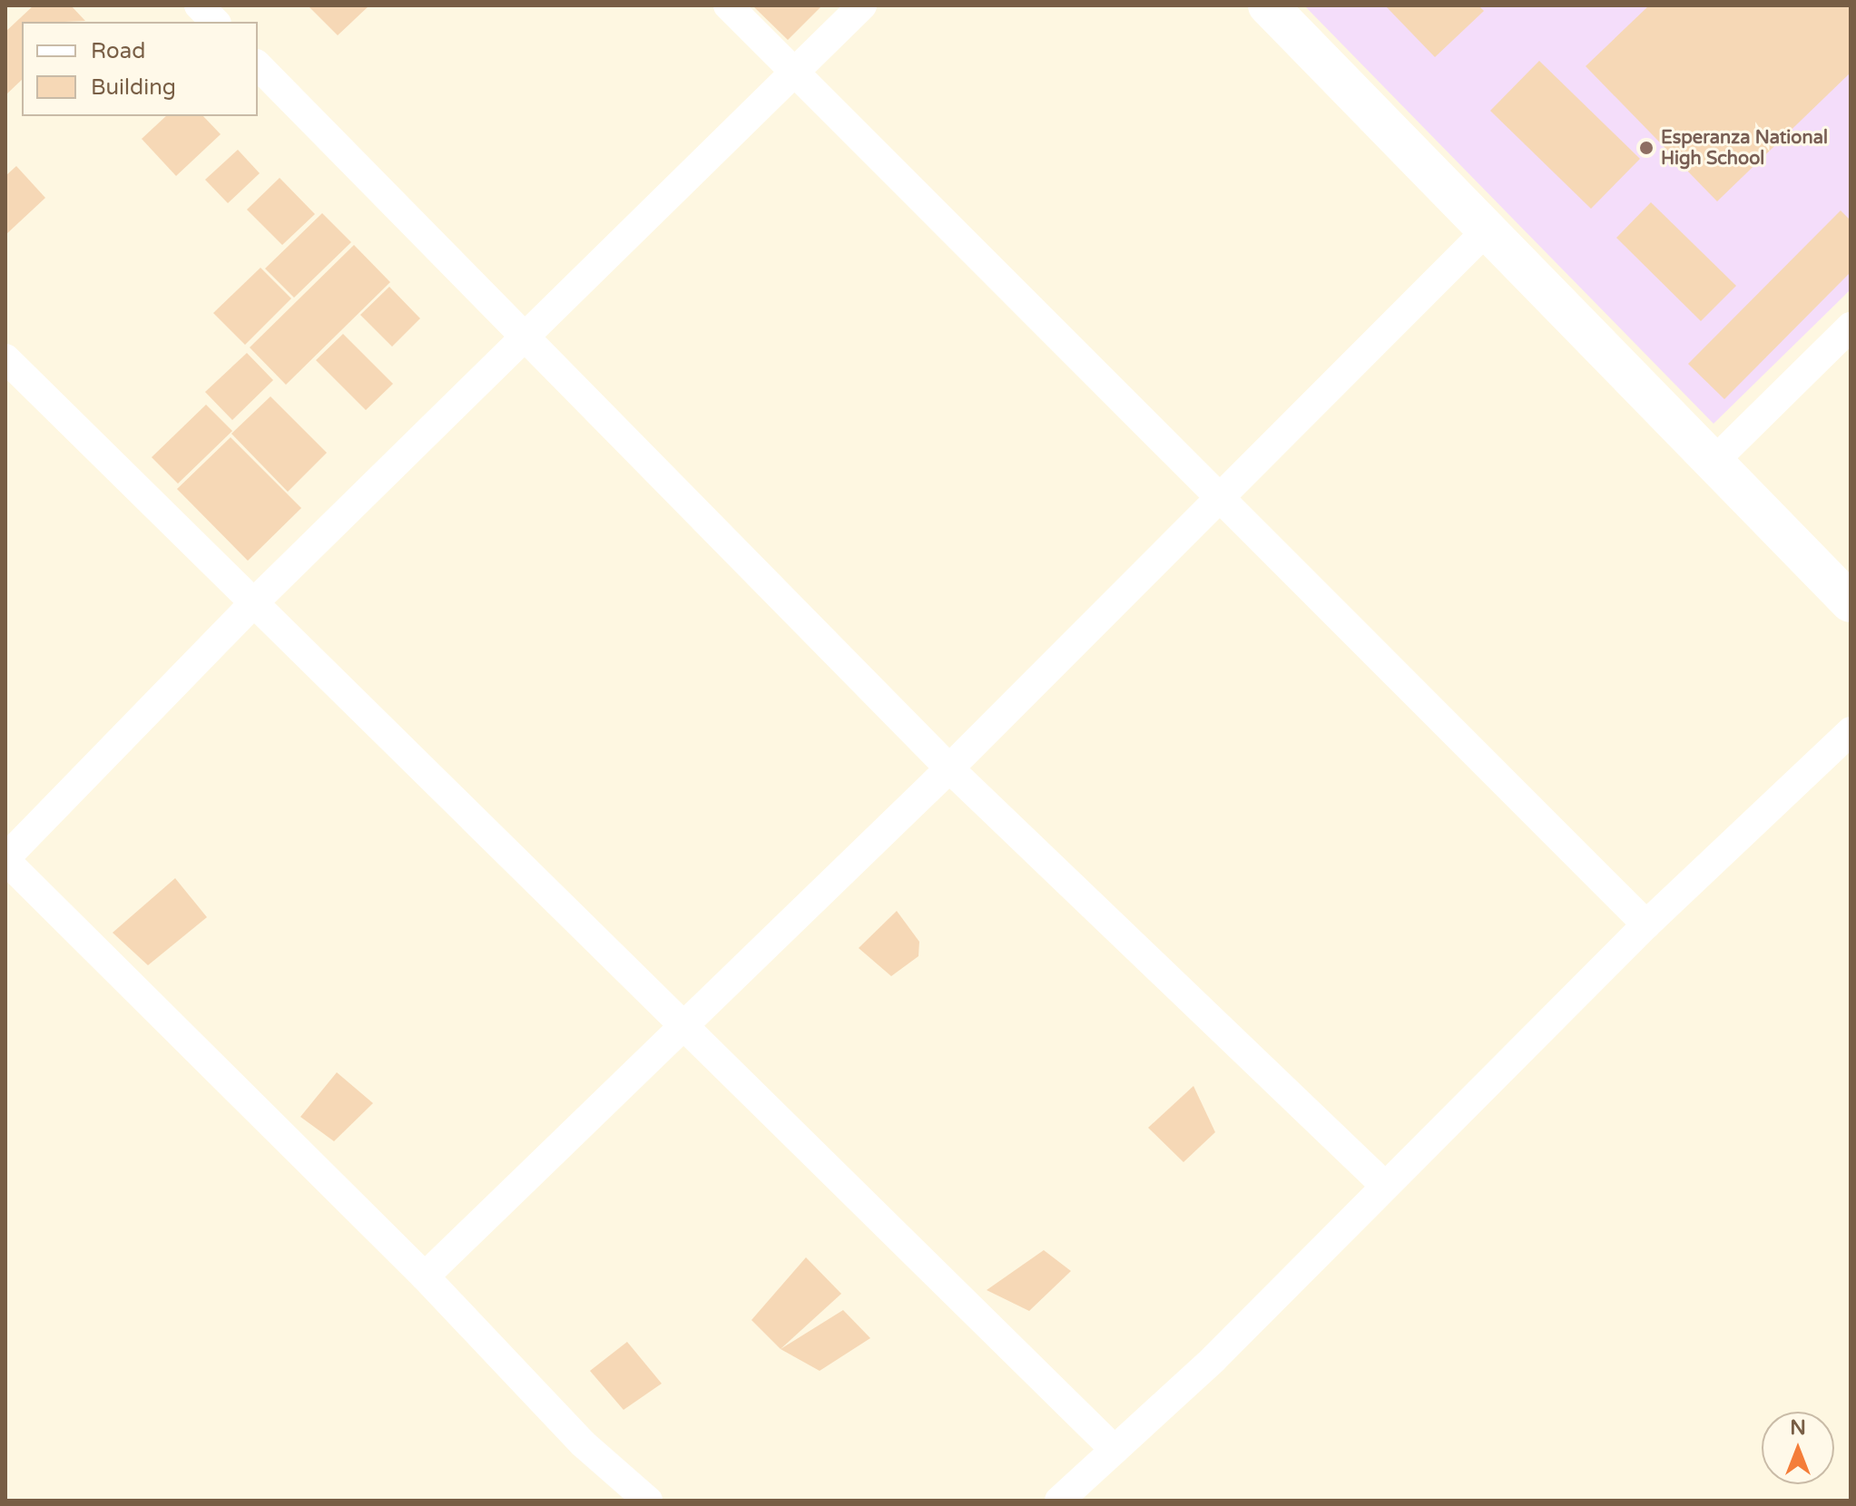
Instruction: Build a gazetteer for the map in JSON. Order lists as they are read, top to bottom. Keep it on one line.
{"places":["Esperanza National High School"],"legend":["Road","Building"],"north":"top"}
